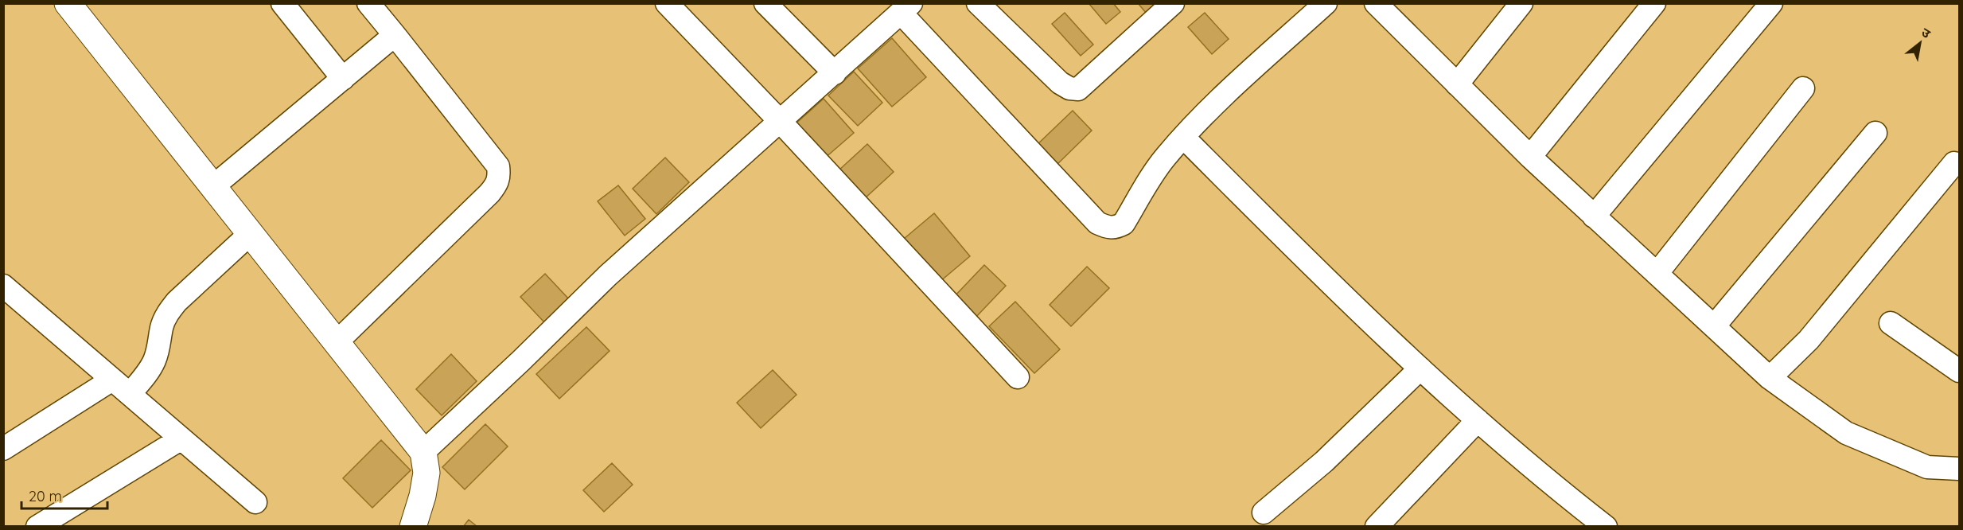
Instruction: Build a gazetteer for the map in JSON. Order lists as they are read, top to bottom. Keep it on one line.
{"scale_bar":"20 m","north":"top right"}
